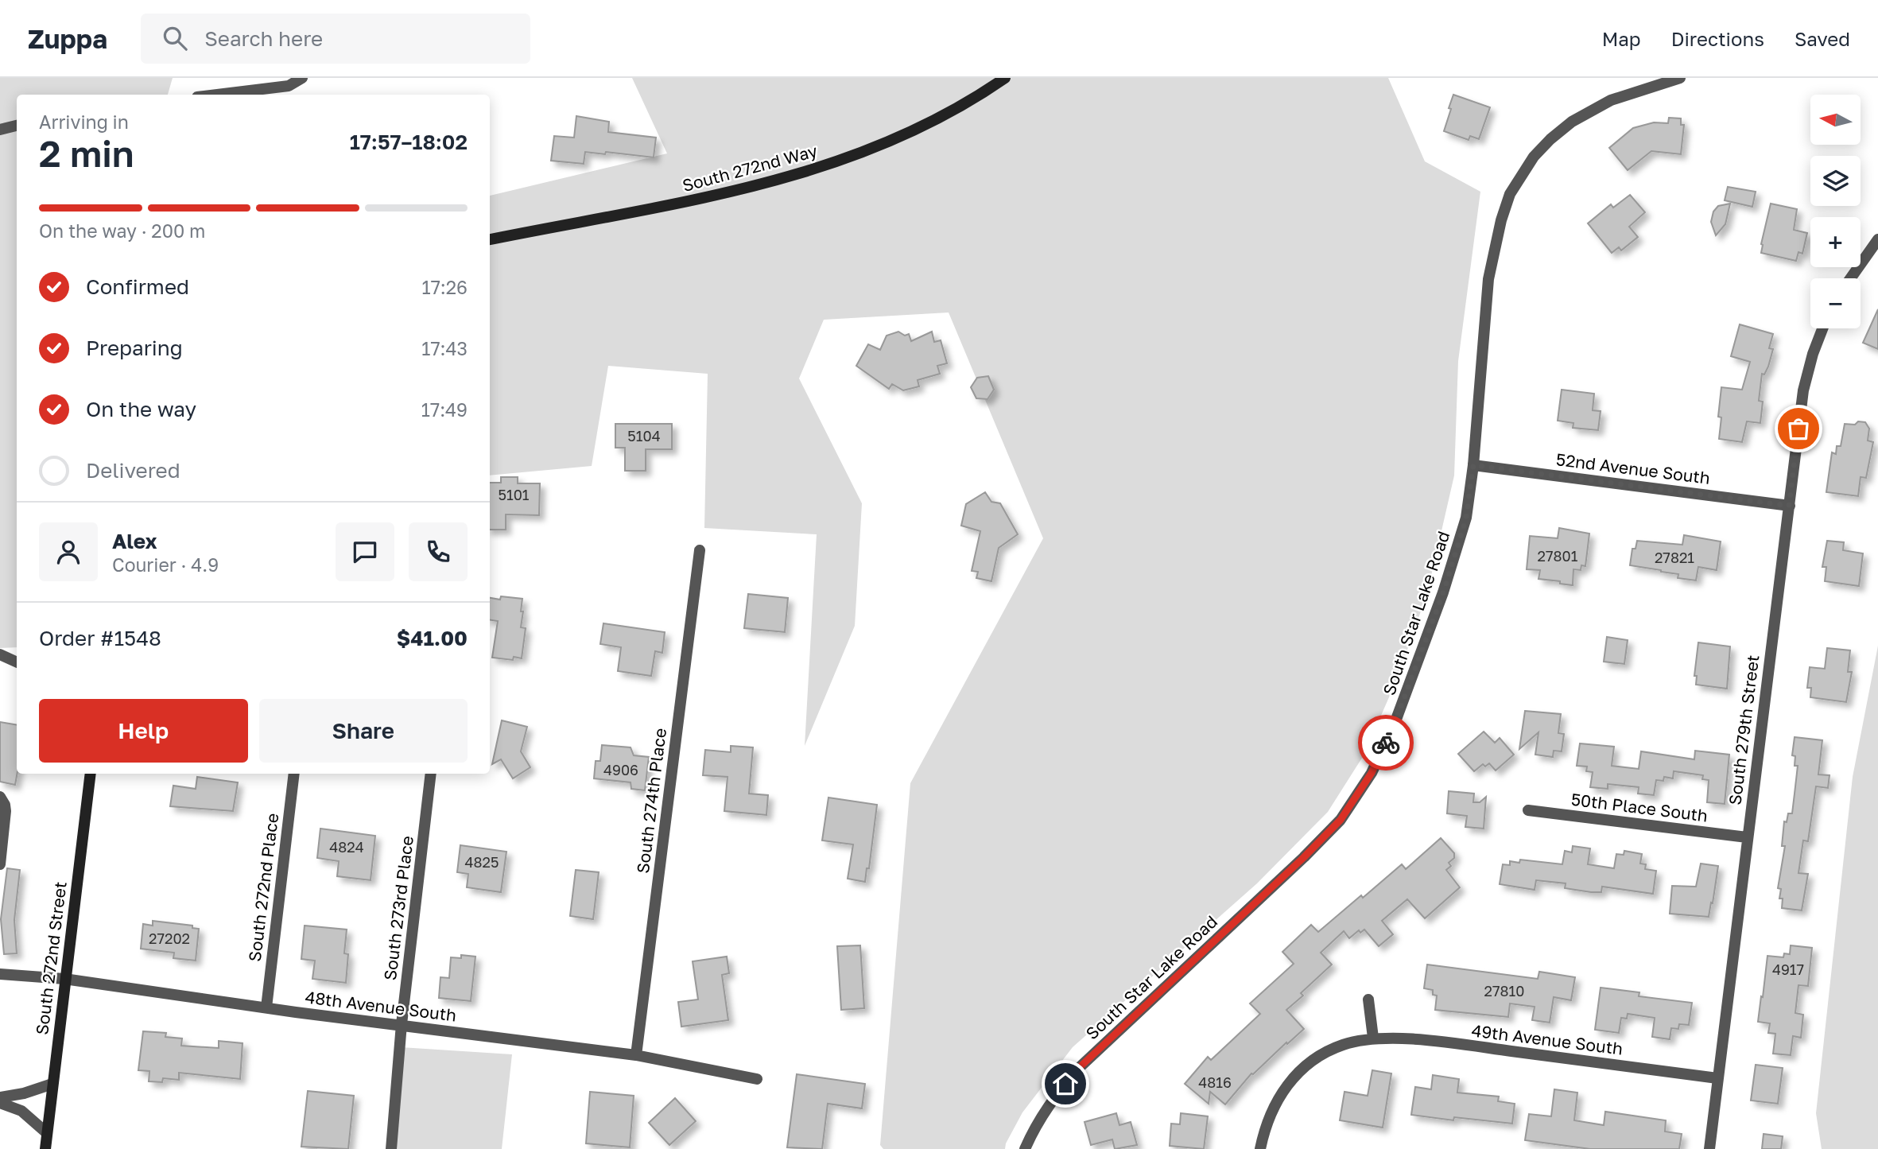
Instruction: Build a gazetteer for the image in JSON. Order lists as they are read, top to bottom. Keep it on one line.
{"streets":{"main road":["South 272nd Way","South 272nd Street"],"street":["52nd Avenue South","South Star Lake Road","South 279th Street","South 274th Place","50th Place South","South 272nd Place","South 273rd Place","48th Avenue South","49th Avenue South"]},"crossings":[["52nd Avenue South","South Star Lake Road"],["52nd Avenue South","South 279th Street"],["South 279th Street","50th Place South"],["South 279th Street","49th Avenue South"],["South 274th Place","48th Avenue South"],["South 272nd Place","48th Avenue South"],["South 273rd Place","48th Avenue South"],["South 272nd Street","48th Avenue South"]],"house_numbers":["5104","5101","27801","27821","4906","4824","4825","27202","4917","27810","4816"],"north":"left","page":{"header":"Zuppa","search":"Search here","nav":["Map","Directions","Saved"],"map_buttons":["+","−"],"heading":["2 min","Arriving in","17:57–18:02"],"panel":["Alex","Courier · 4.9","Order #1548","$41.00"],"bar":"On the way · 200 m","list":[["Confirmed","17:26"],["Preparing","17:43"],["On the way","17:49"],"Delivered"],"buttons":["Help","Share"]}}
